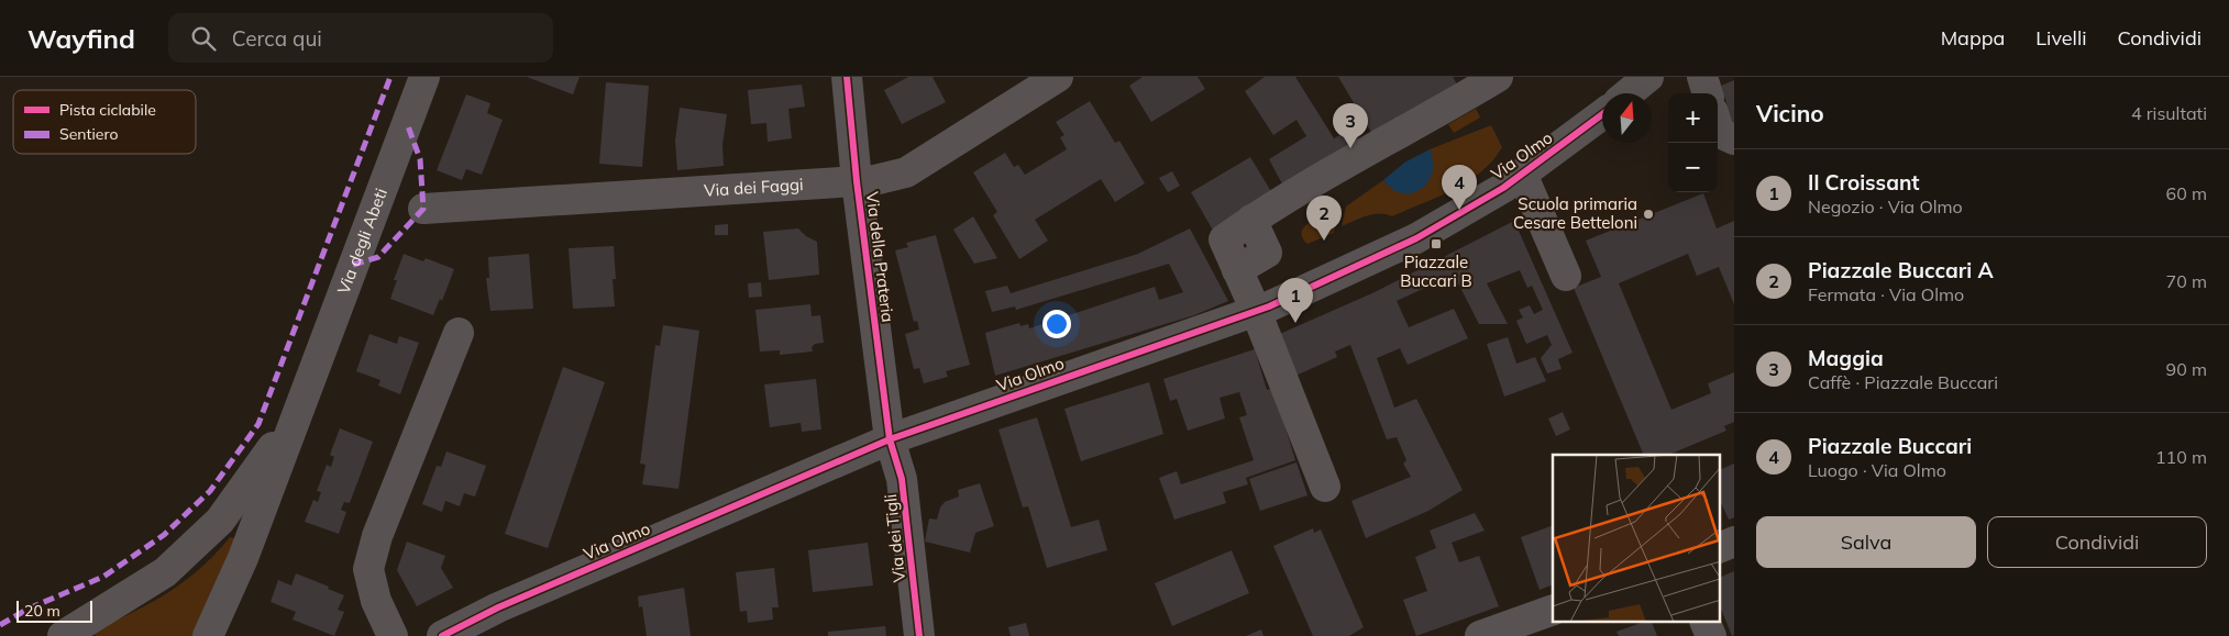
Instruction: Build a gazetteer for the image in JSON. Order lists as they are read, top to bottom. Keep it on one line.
{"streets":{"street":["Via Olmo","Via dei Faggi","Via degli Abeti","Via della Prateria","Via dei Tigli"]},"crossings":[["Via Olmo","Via della Prateria"],["Via Olmo","Via dei Tigli"],["Via dei Faggi","Via della Prateria"],["Via della Prateria","Via dei Tigli"]],"places":{"other":["Scuola primaria Cesare Betteloni"],"transit":["Piazzale Buccari B"]},"legend":["Pista ciclabile","Sentiero"],"scale_bar":"20 m","north":"top","page":{"header":"Wayfind","search":"Cerca qui","nav":["Mappa","Livelli","Condividi"],"heading":["Vicino","4 risultati"],"map_buttons":["+","−"],"pins":["3","4","2","1"],"list":[{"mark":"1","name":"Il Croissant","note":"Negozio · Via Olmo","value":"60 m"},{"mark":"2","name":"Piazzale Buccari A","note":"Fermata · Via Olmo","value":"70 m"},{"mark":"3","name":"Maggia","note":"Caffè · Piazzale Buccari","value":"90 m"},{"mark":"4","name":"Piazzale Buccari","note":"Luogo · Via Olmo","value":"110 m"}],"buttons":["Salva","Condividi"],"scale":"20 m"}}
